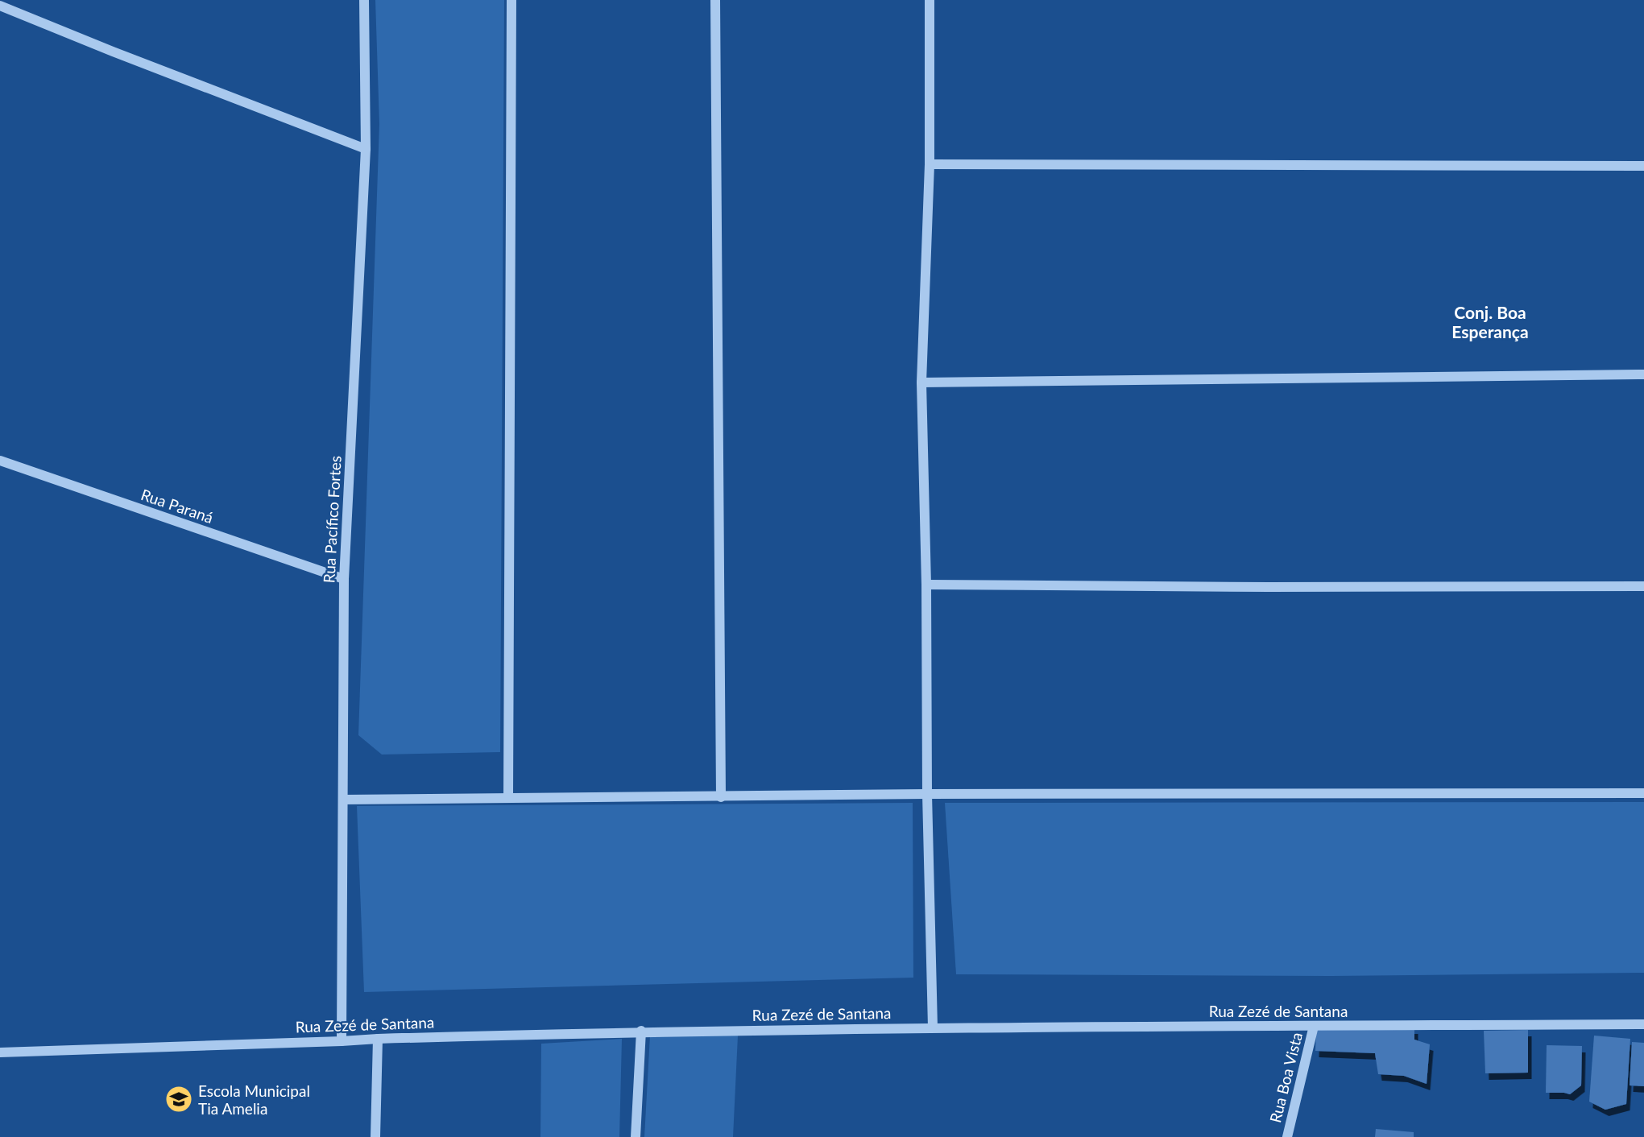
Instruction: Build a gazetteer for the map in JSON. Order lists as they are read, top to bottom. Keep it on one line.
{"streets":{"street":["Rua Paraná","Rua Pacífico Fortes","Rua Zezé de Santana","Rua Boa Vista"]},"crossings":[["Rua Paraná","Rua Pacífico Fortes"],["Rua Pacífico Fortes","Rua Zezé de Santana"],["Rua Zezé de Santana","Rua Boa Vista"]],"districts":["Conj. Boa Esperança"],"places":{"school or university":["Escola Municipal Tia Amelia"]}}
